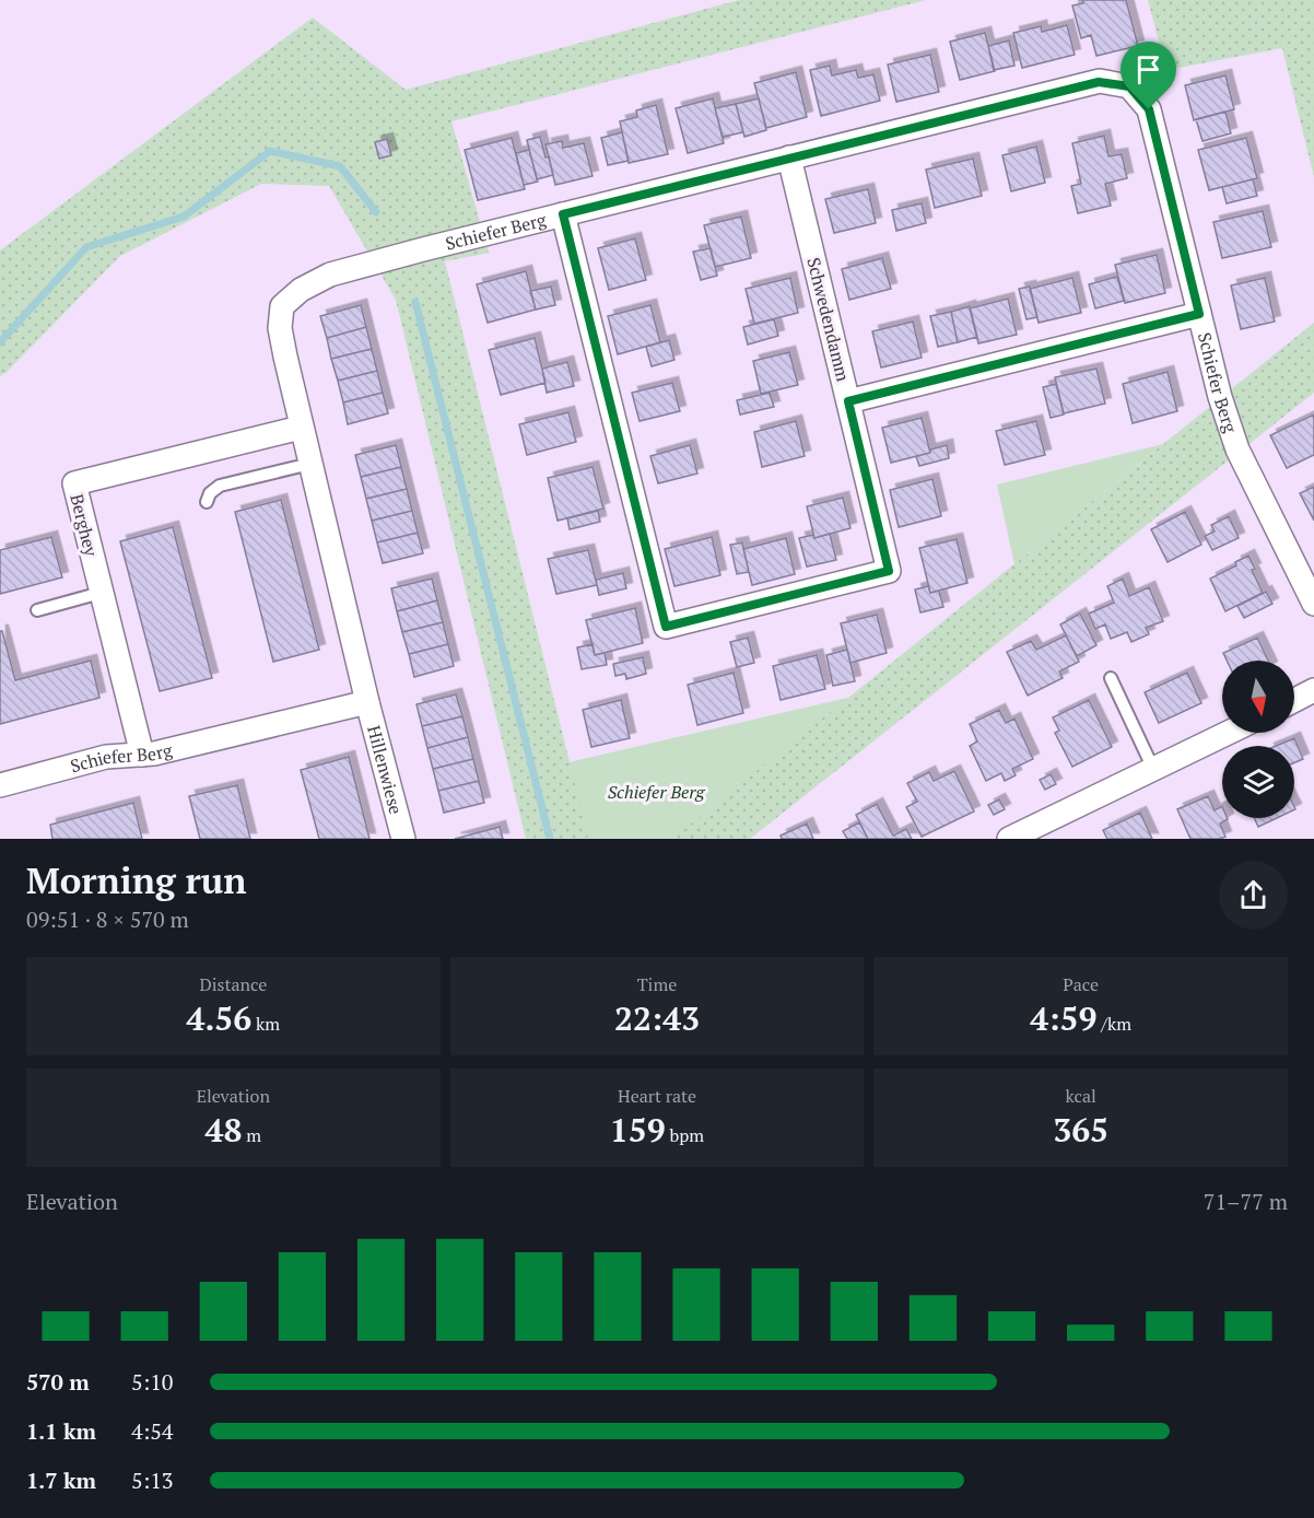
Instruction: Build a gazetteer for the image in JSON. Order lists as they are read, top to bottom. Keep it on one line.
{"streets":{"street":["Schiefer Berg","Schwedendamm","Berghey","Hillenwiese"]},"crossings":[["Schiefer Berg","Schwedendamm"],["Schiefer Berg","Berghey"],["Schiefer Berg","Hillenwiese"]],"parks":["Schiefer Berg"],"north":"bottom","page":{"heading":["Morning run","09:51 · 8 × 570 m"],"stats":[["Distance","4.56 km"],["Time","22:43"],["Pace","4:59 /km"],["Elevation","48 m"],["Heart rate","159 bpm"],["kcal","365"]],"chart":["Elevation","71–77 m"],"list":[{"name":"570 m","note":"5:10"},{"name":"1.1 km","note":"4:54"},{"name":"1.7 km","note":"5:13"}]}}
